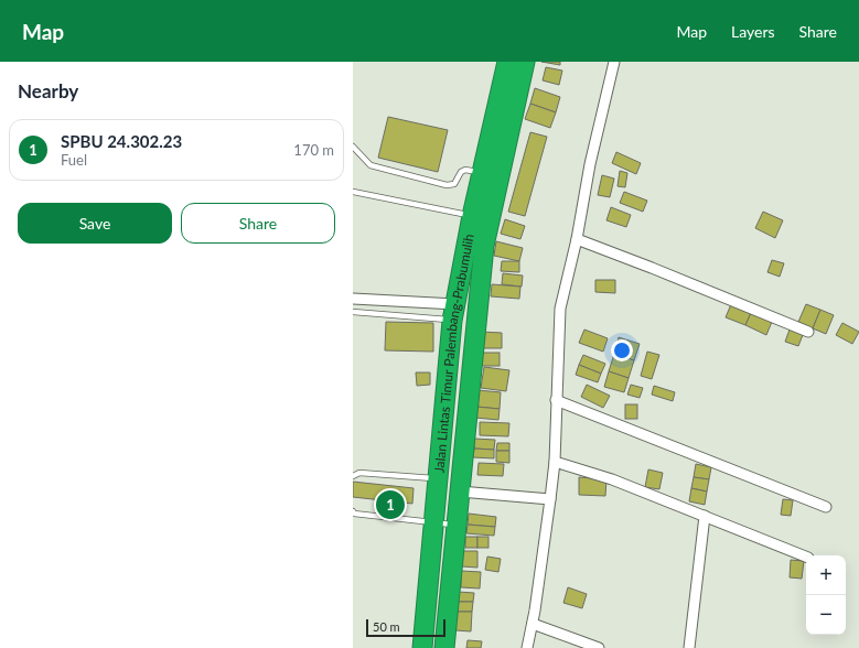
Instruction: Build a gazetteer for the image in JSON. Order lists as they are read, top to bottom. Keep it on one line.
{"streets":{"highway":["Jalan Lintas Timur Palembang-Prabumulih"]},"scale_bar":"50 m","page":{"header":"Map","nav":["Map","Layers","Share"],"heading":"Nearby","list":[{"mark":"1","name":"SPBU 24.302.23","note":"Fuel","value":"170 m"}],"buttons":["Save","Share"],"pins":"1","map_buttons":["+","−"],"scale":"50 m"}}
